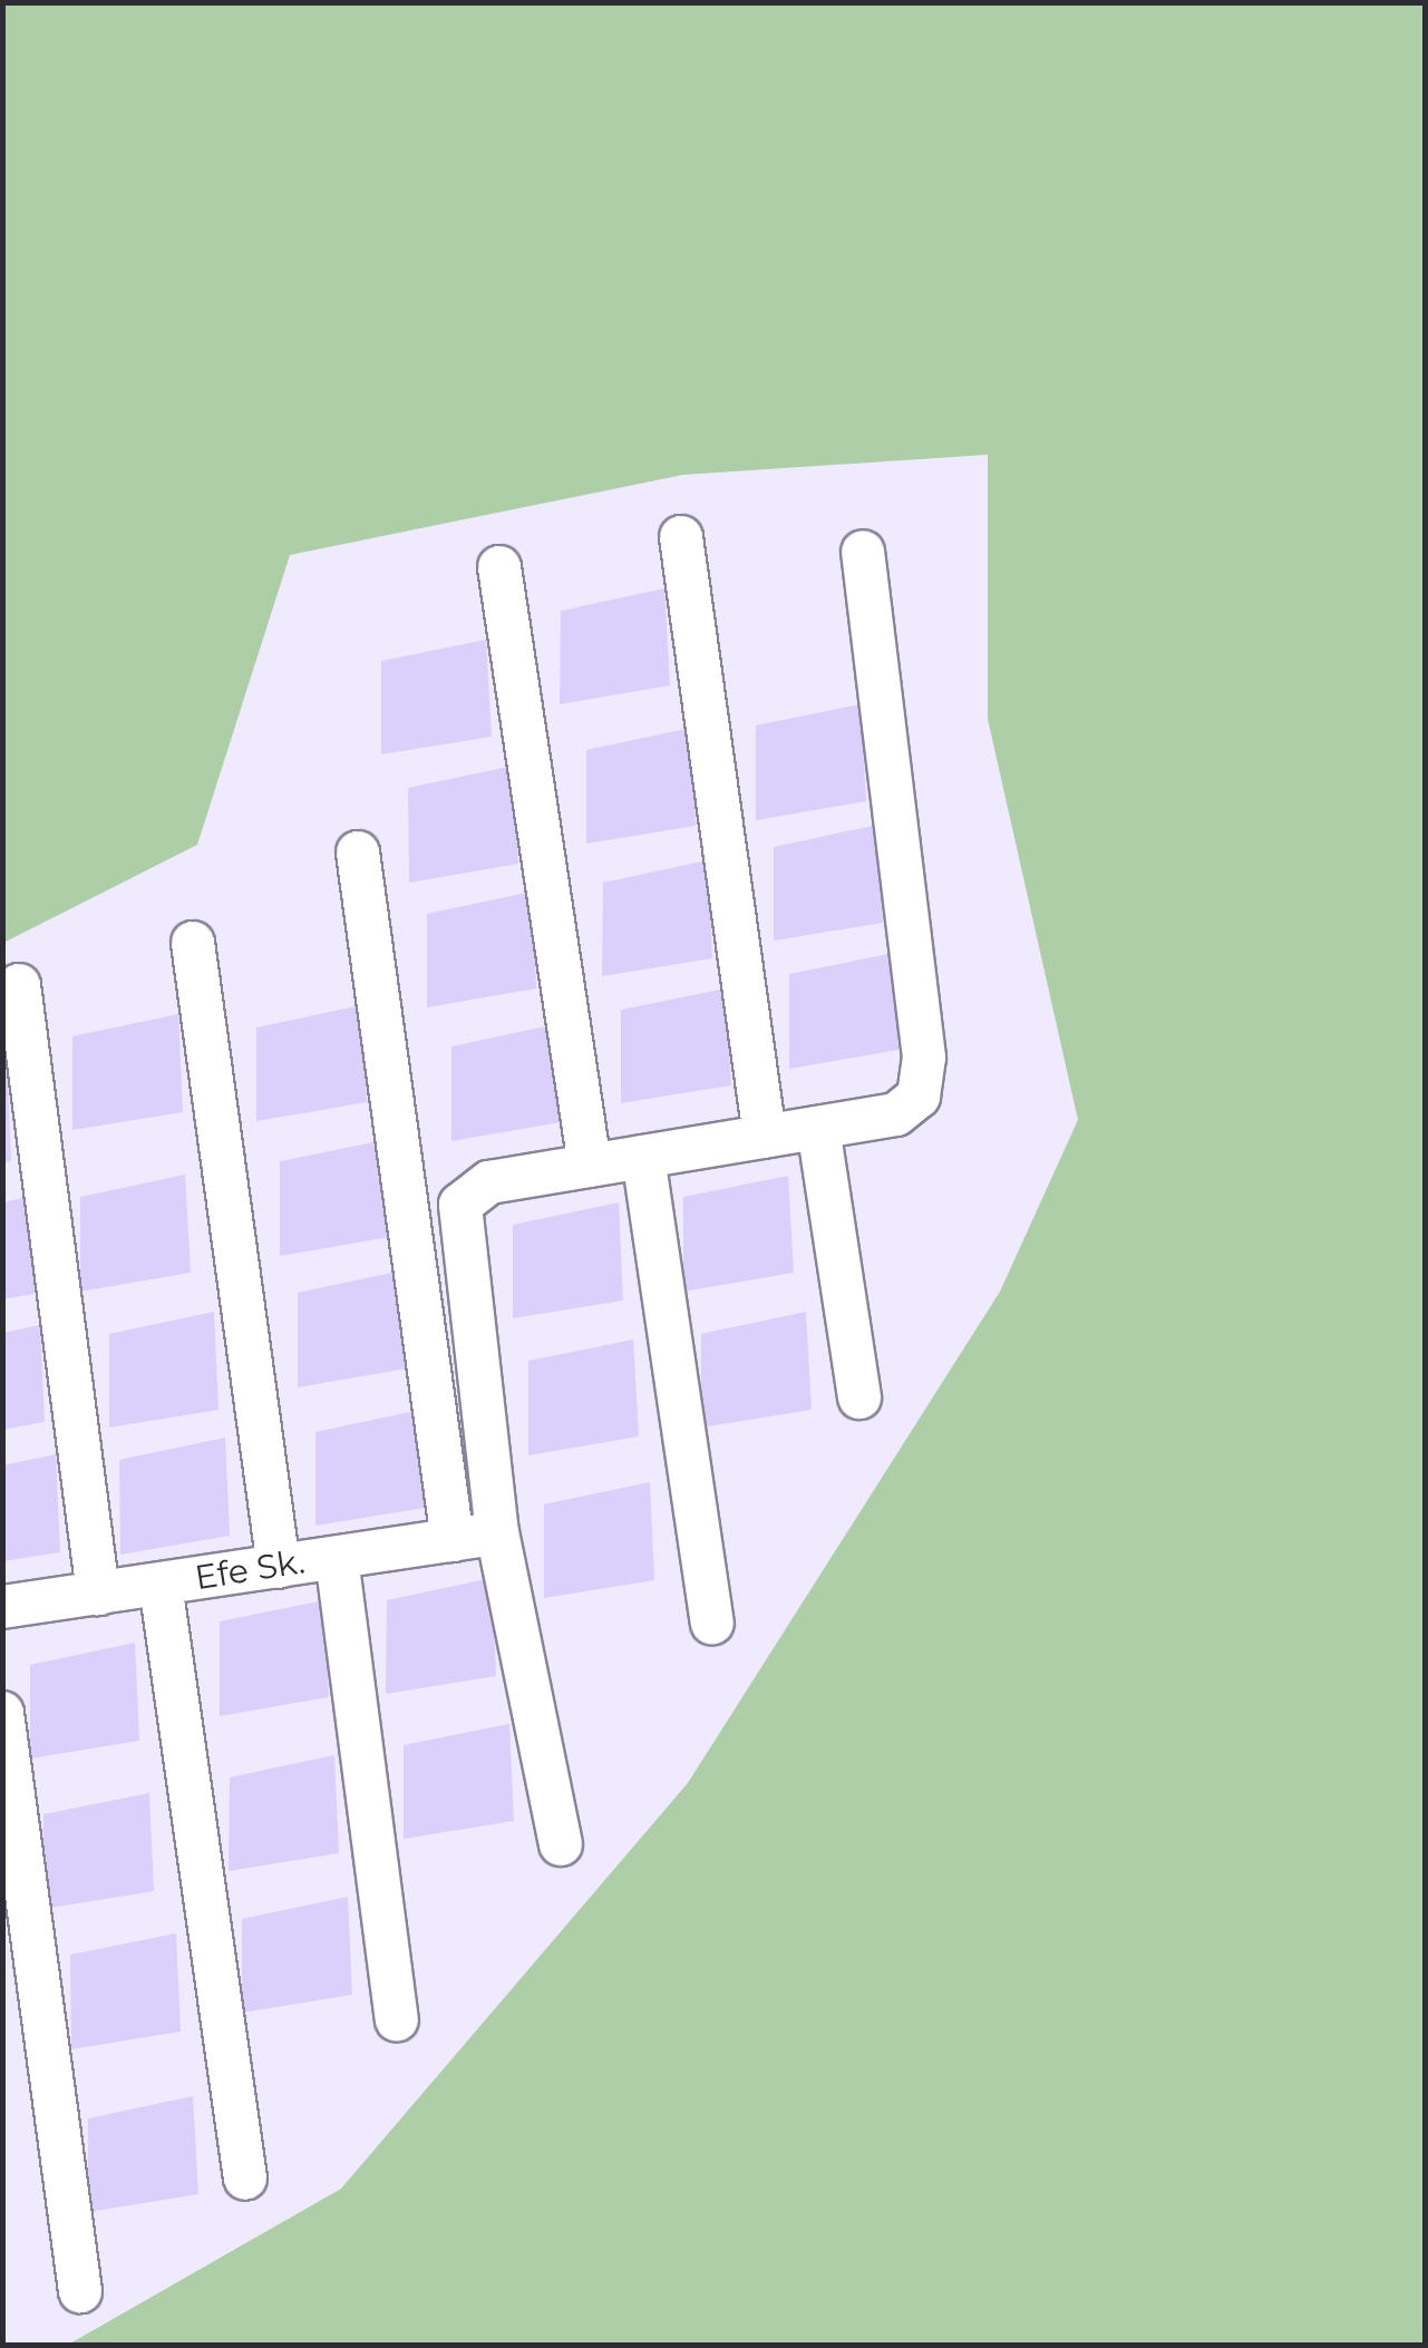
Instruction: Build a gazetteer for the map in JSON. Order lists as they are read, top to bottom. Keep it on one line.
{"streets":{"street":["Efe Sk."]}}
